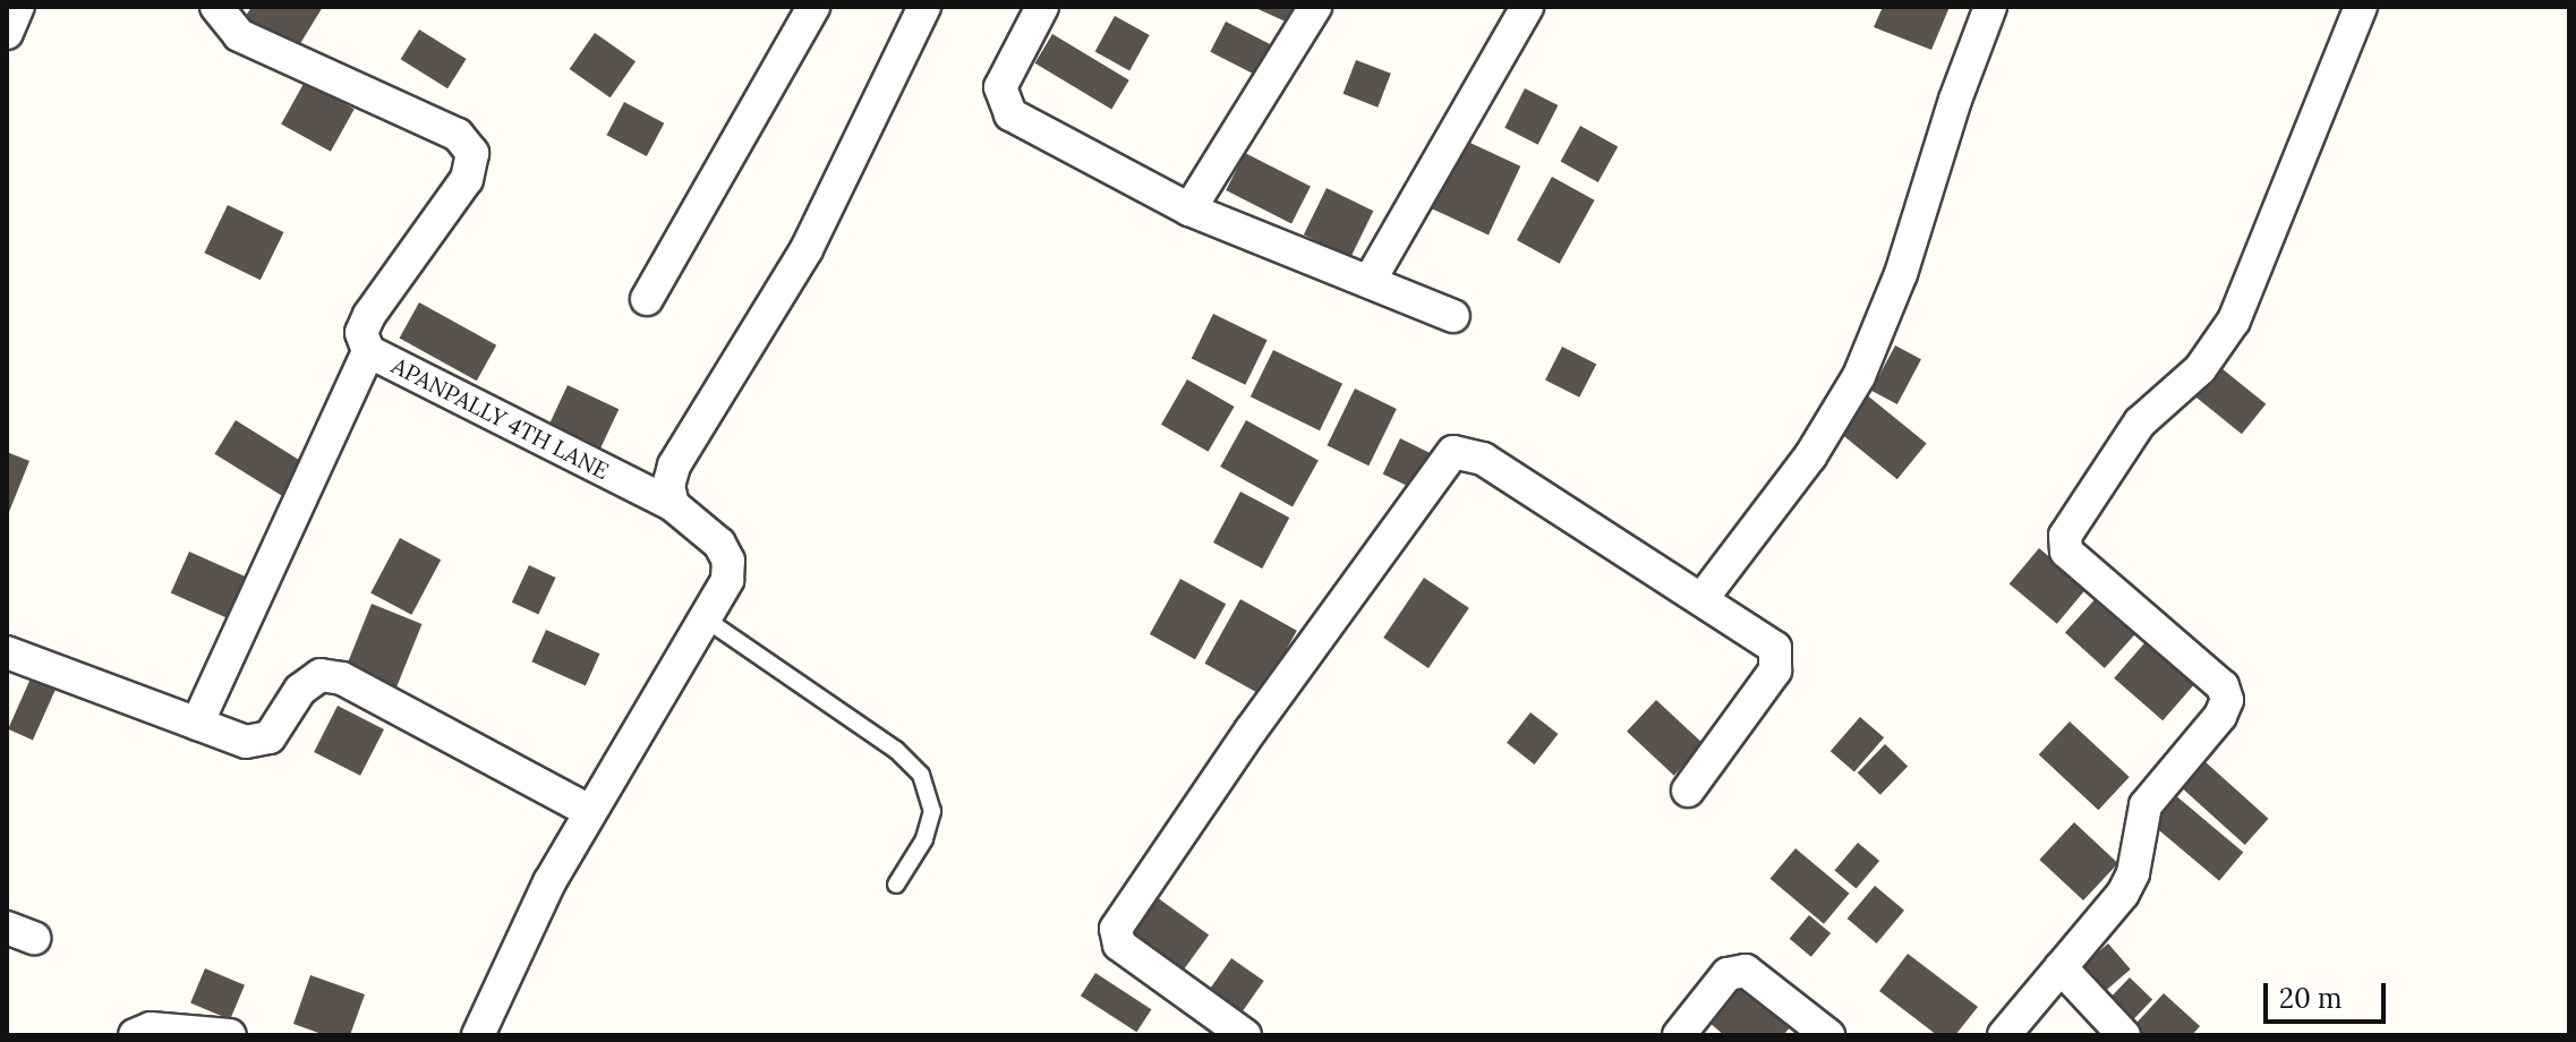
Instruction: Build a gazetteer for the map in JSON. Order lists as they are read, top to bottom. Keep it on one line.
{"streets":{"street":["APANPALLY 4TH LANE"]},"scale_bar":"20 m"}
